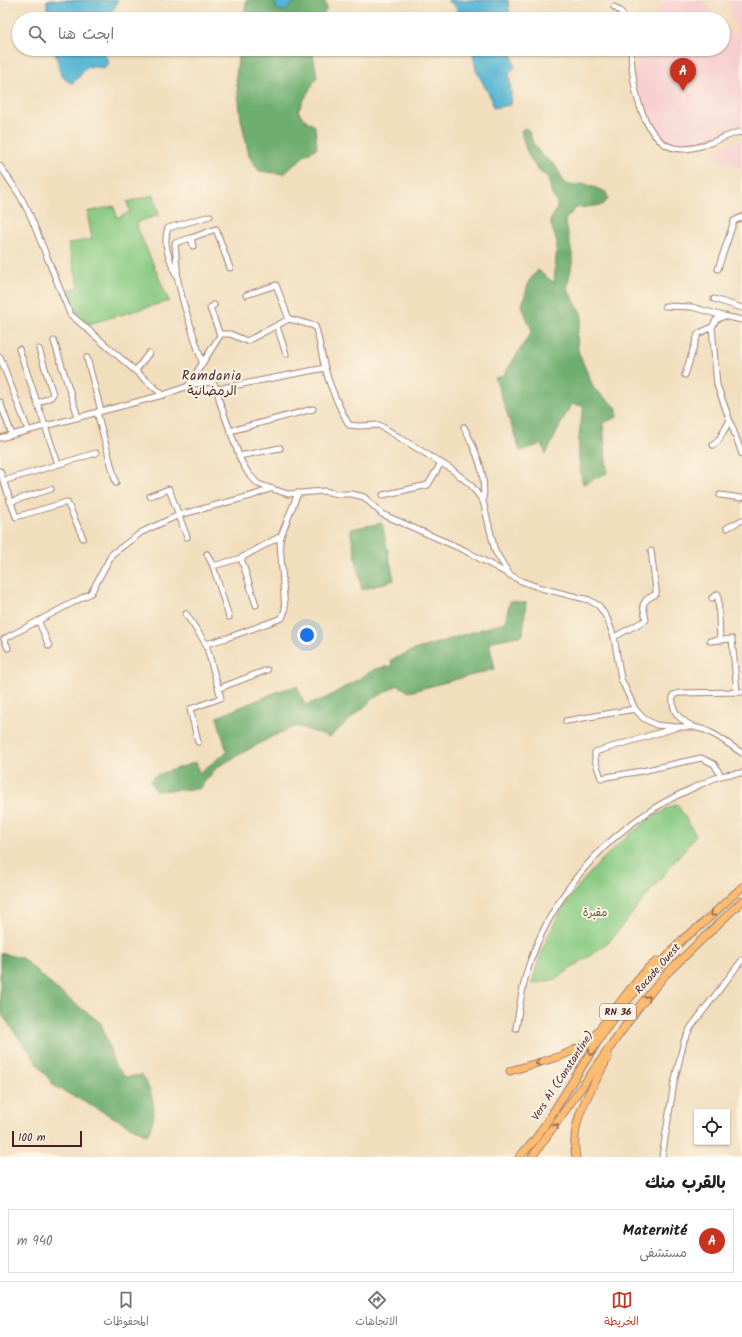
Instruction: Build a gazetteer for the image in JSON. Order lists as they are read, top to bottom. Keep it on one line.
{"streets":{"highway":["Rocade Ouest","RN 36","Vers A1 (Constantine)"]},"districts":["Ramdania الرمضانية"],"parks":["مقبرة"],"scale_bar":"100 m","page":{"search":"ابحث هنا","pins":"A","scale":"100 m","heading":"بالقرب منك","list":[{"mark":"A","name":"Maternité","note":"مستشفى","value":"940 m"}],"nav":["الخريطة","الاتجاهات","المحفوظات"]}}
